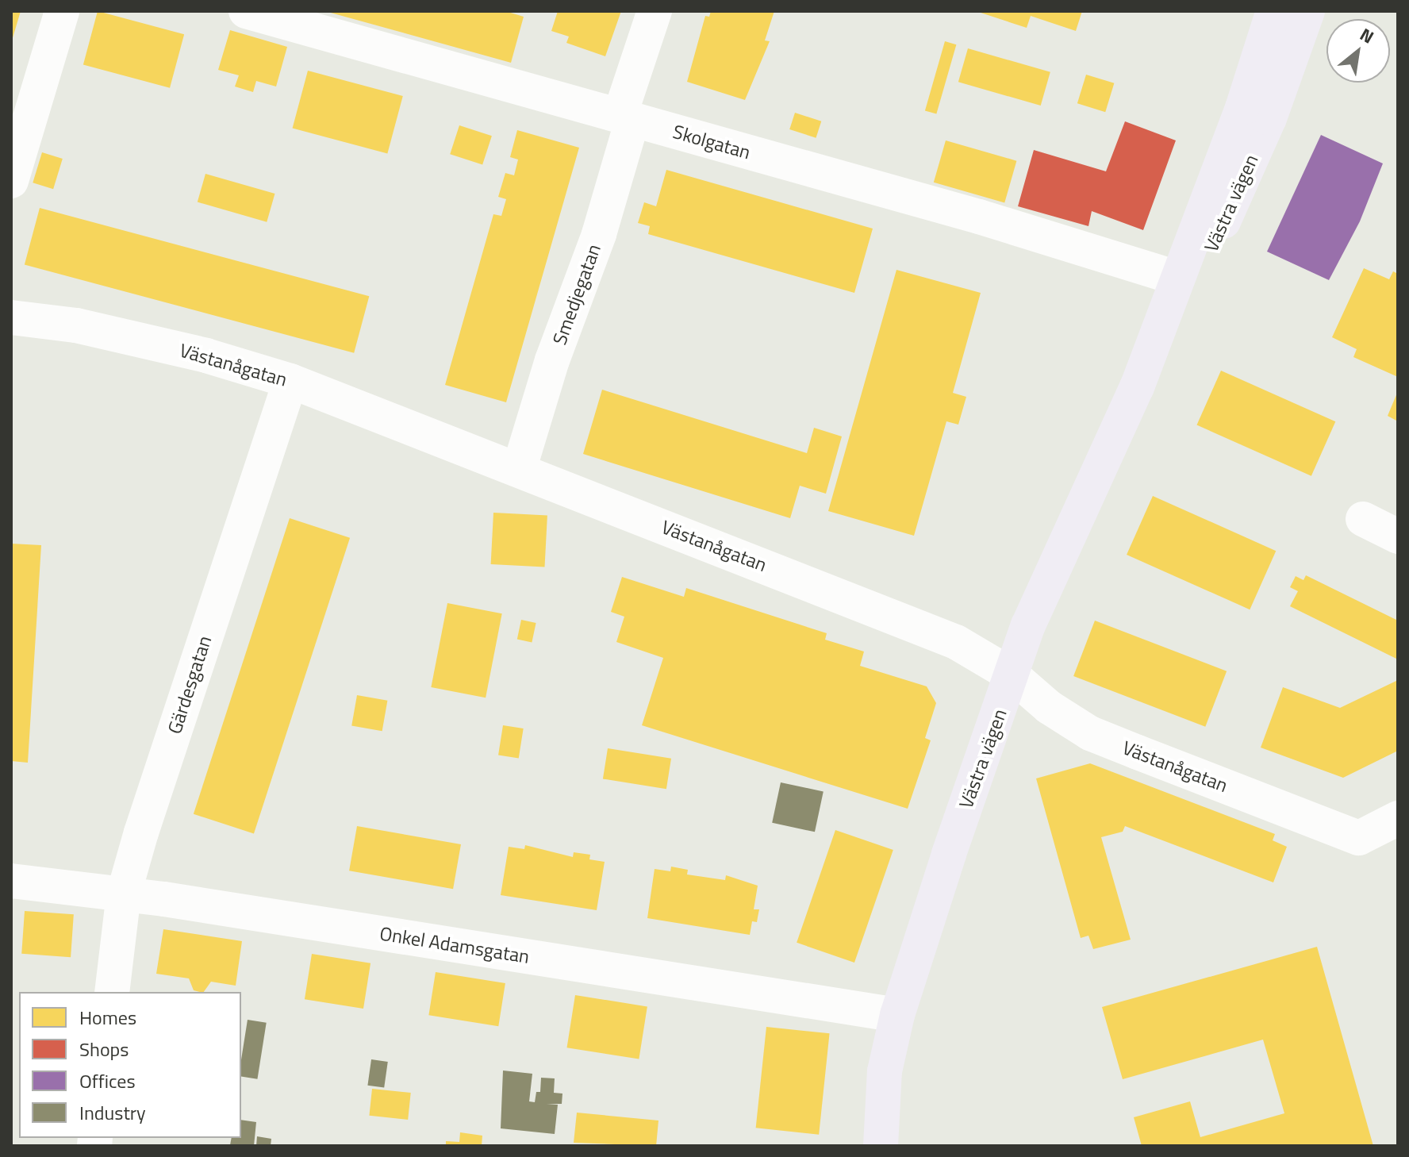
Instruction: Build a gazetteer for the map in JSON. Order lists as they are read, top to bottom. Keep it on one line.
{"streets":{"main road":["Västra vägen"],"street":["Skolgatan","Smedjegatan","Västanågatan","Gärdesgatan","Onkel Adamsgatan"]},"crossings":[["Skolgatan","Västra vägen"],["Skolgatan","Smedjegatan"],["Västra vägen","Västanågatan"],["Västra vägen","Onkel Adamsgatan"],["Smedjegatan","Västanågatan"],["Västanågatan","Gärdesgatan"],["Gärdesgatan","Onkel Adamsgatan"]],"legend":["Homes","Shops","Offices","Industry"],"north":"top right"}
